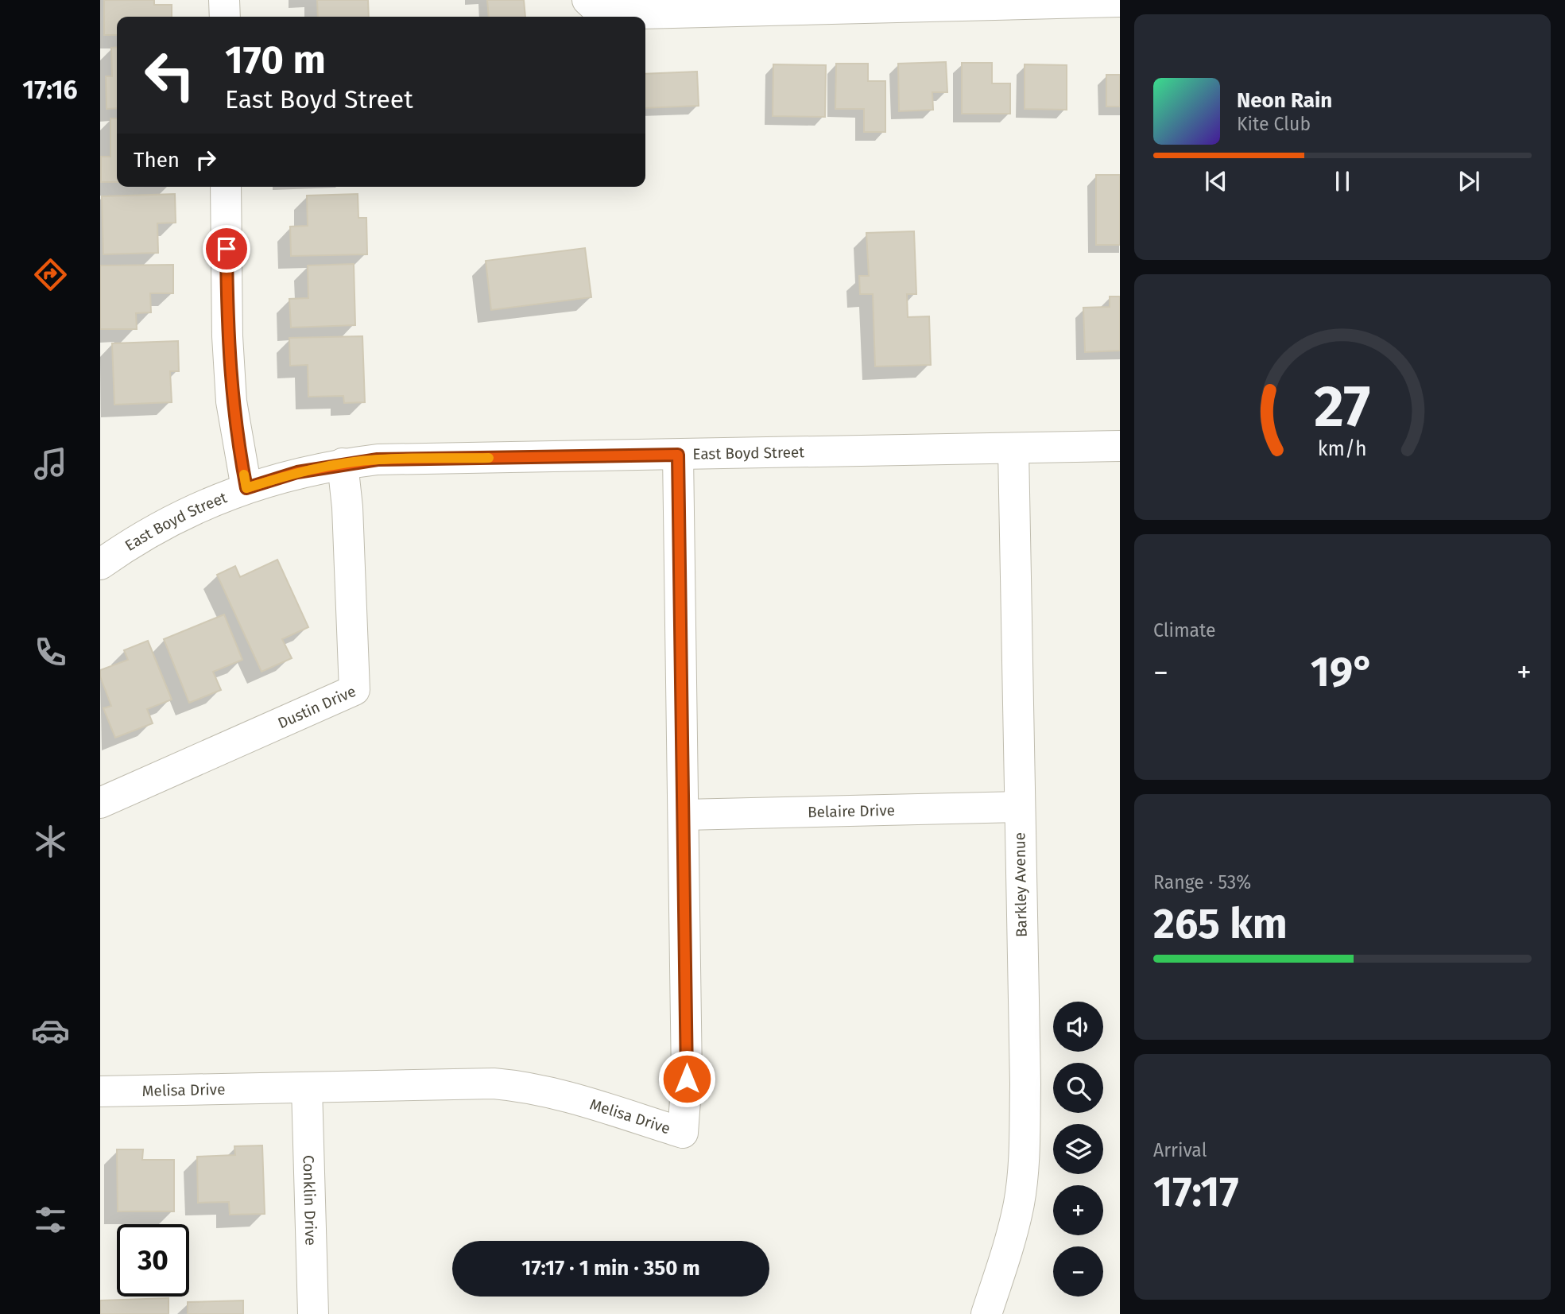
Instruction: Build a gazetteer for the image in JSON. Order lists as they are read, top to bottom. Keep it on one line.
{"streets":{"street":["East Boyd Street","Dustin Drive","Belaire Drive","Barkley Avenue","Melisa Drive","Conklin Drive"]},"crossings":[["East Boyd Street","Dustin Drive"],["East Boyd Street","Barkley Avenue"],["East Boyd Street","Melisa Drive"],["Belaire Drive","Barkley Avenue"],["Belaire Drive","Melisa Drive"],["Melisa Drive","Conklin Drive"]],"page":{"tabs":"17:16","turn":["170 m","East Boyd Street"],"song":["Neon Rain","Kite Club"],"then":"Then","tile":["Climate",["Range · 53%","265 km"],["Arrival","17:17"]],"heat":["−","19°","+"],"map_buttons":["+","−"],"limit":"30","trip":"17:17 · 1 min · 350 m","gauge":["27","km/h"]}}
